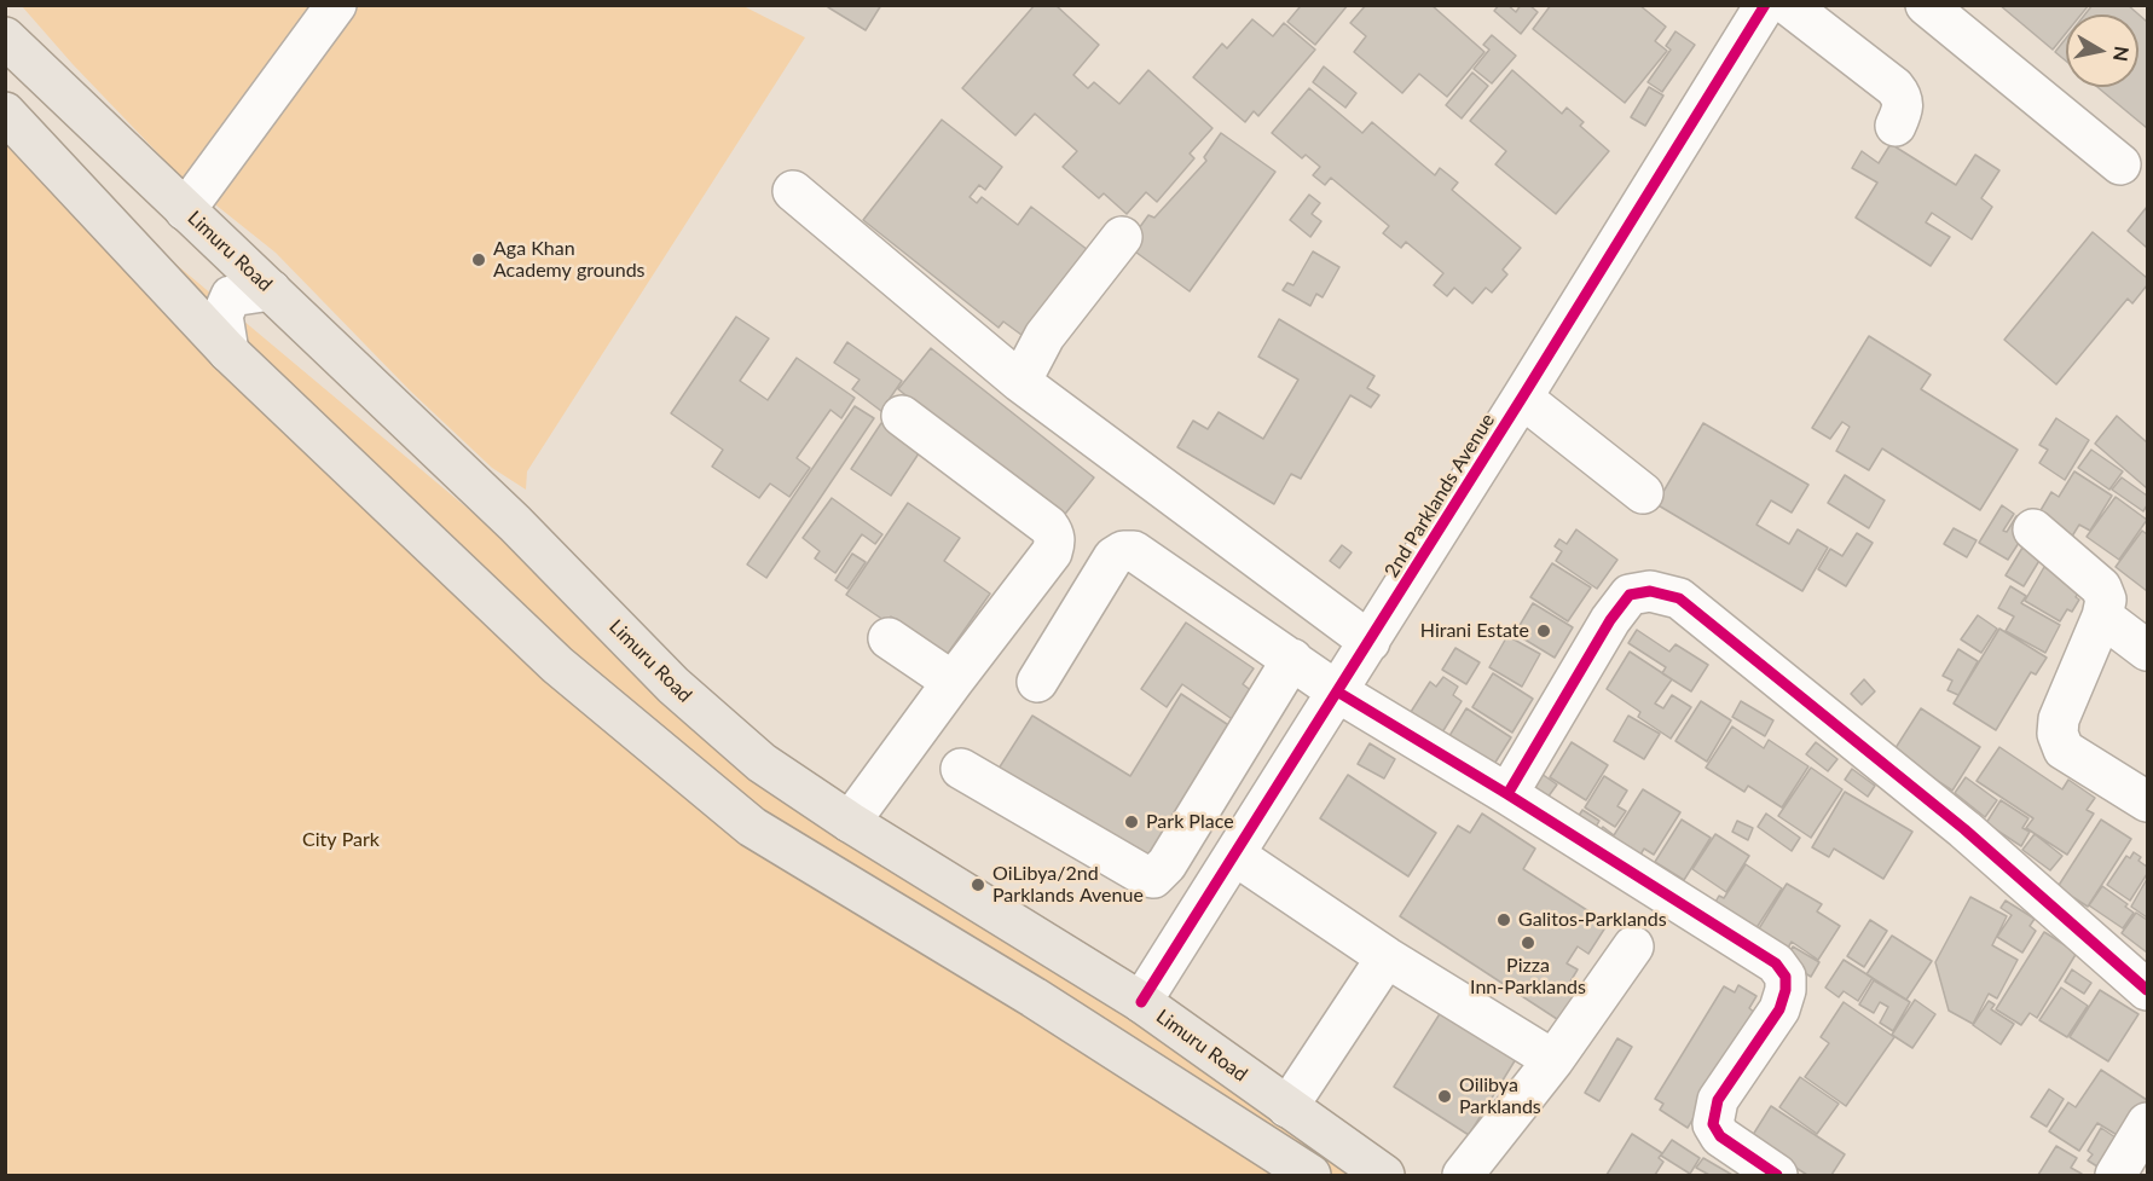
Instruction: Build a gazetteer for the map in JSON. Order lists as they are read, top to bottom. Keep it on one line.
{"streets":{"main road":["Limuru Road"],"street":["2nd Parklands Avenue"]},"crossings":[["Limuru Road","2nd Parklands Avenue"]],"parks":["City Park"],"places":["Aga Khan Academy grounds","Hirani Estate","Park Place","OiLibya/2nd Parklands Avenue","Galitos-Parklands","Pizza Inn-Parklands","Oilibya Parklands"],"north":"right"}
